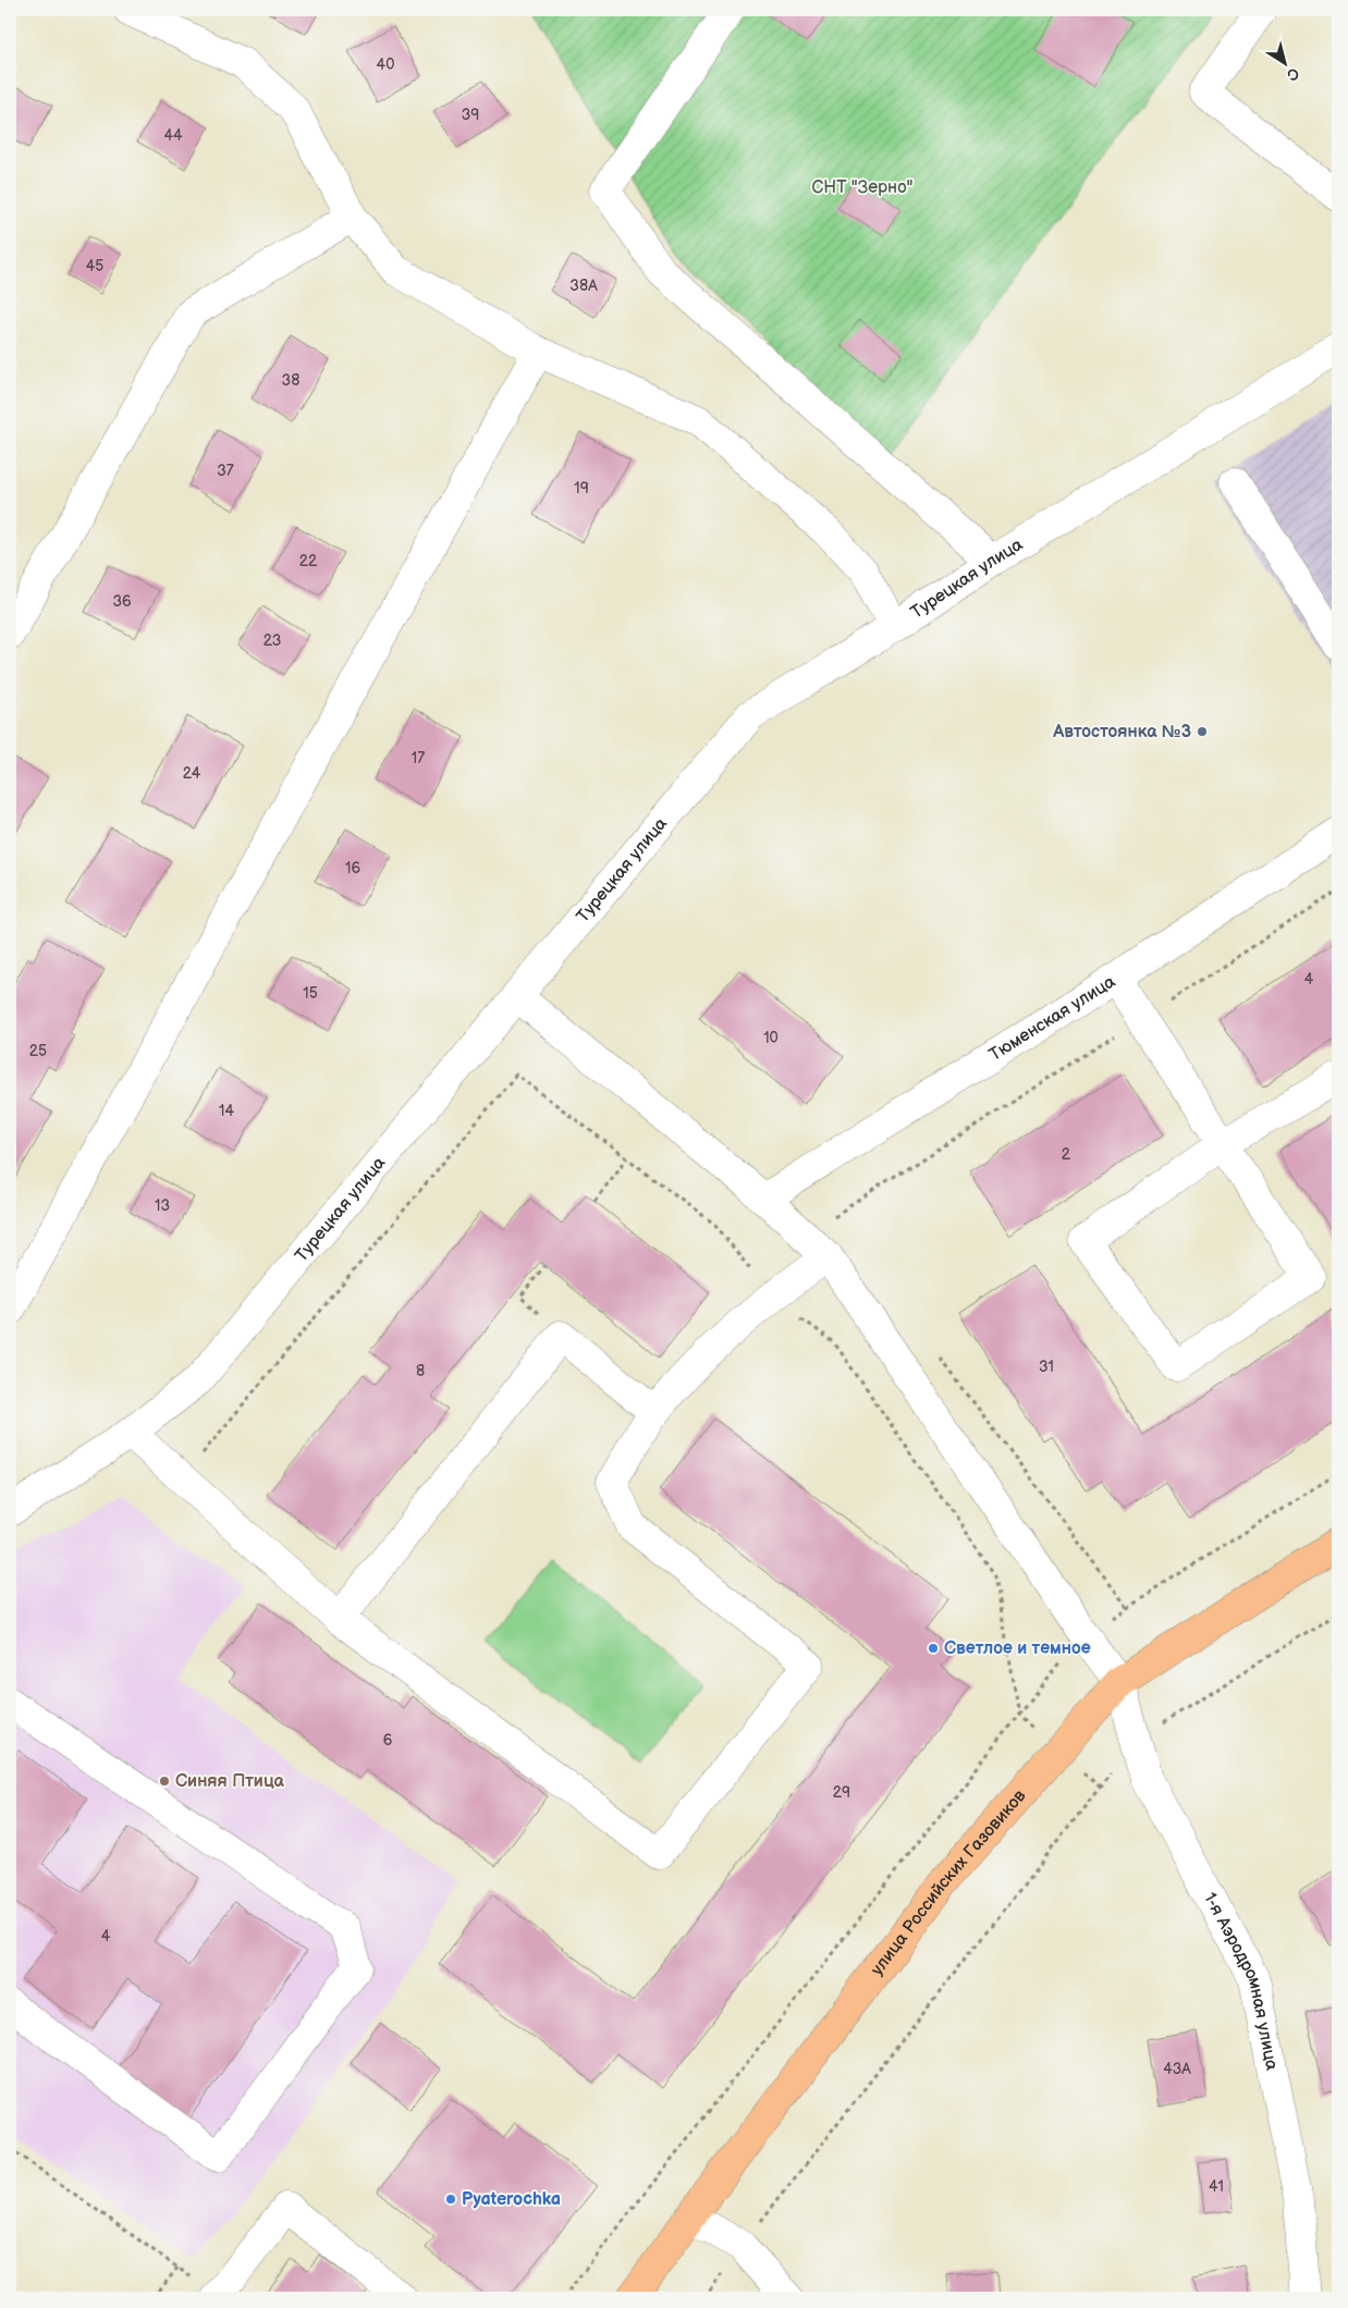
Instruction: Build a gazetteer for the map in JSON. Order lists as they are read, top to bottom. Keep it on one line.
{"streets":{"main road":["улица Российских Газовиков"],"street":["Турецкая улица","Тюменская улица","1-я Аэродромная улица"]},"crossings":[["улица Российских Газовиков","1-я Аэродромная улица"]],"parks":["СНТ \"Зерно\""],"places":["Автостоянка №3","Светлое и темное","Синяя Птица","Pyaterochka"],"house_numbers":["40","39","44","45","38А","38","37","19","22","36","23","17","24","16","4","15","10","25","14","2","13","31","8","6","29","4","43А","41"],"north":"bottom right"}
